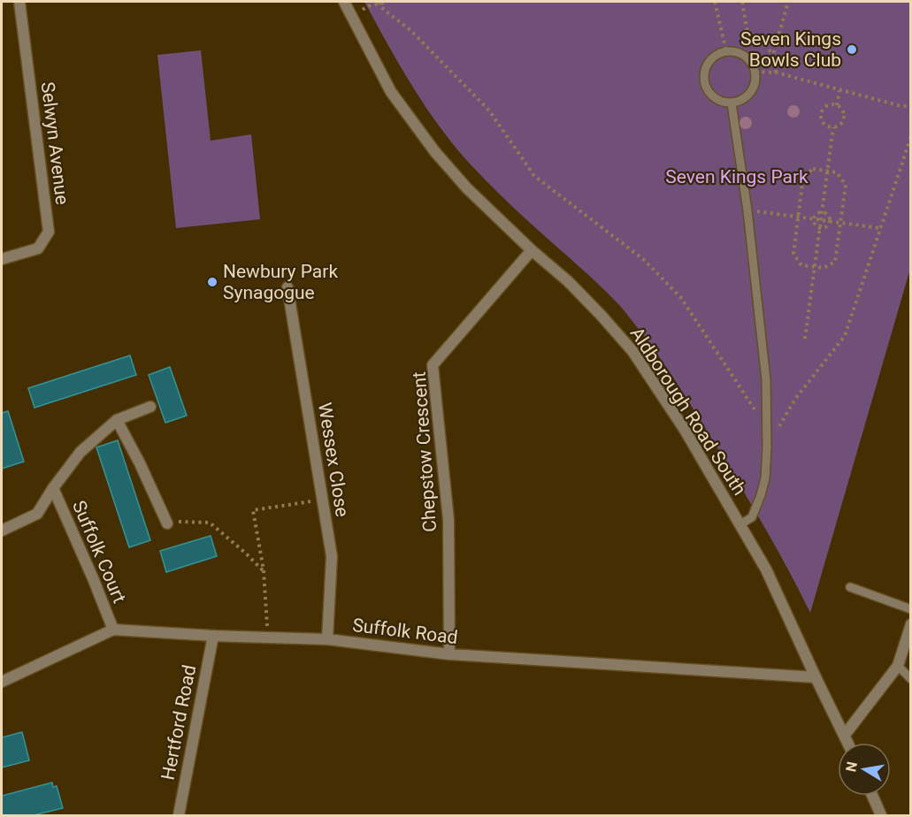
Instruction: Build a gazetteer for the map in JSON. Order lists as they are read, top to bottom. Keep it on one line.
{"streets":{"street":["Selwyn Avenue","Aldborough Road South","Chepstow Crescent","Wessex Close","Suffolk Court","Suffolk Road","Hertford Road"]},"crossings":[["Aldborough Road South","Chepstow Crescent"],["Aldborough Road South","Suffolk Road"],["Chepstow Crescent","Suffolk Road"],["Wessex Close","Suffolk Road"],["Suffolk Court","Suffolk Road"],["Suffolk Road","Hertford Road"]],"parks":["Seven Kings Park"],"places":["Seven Kings Bowls Club","Newbury Park Synagogue"],"north":"left"}
